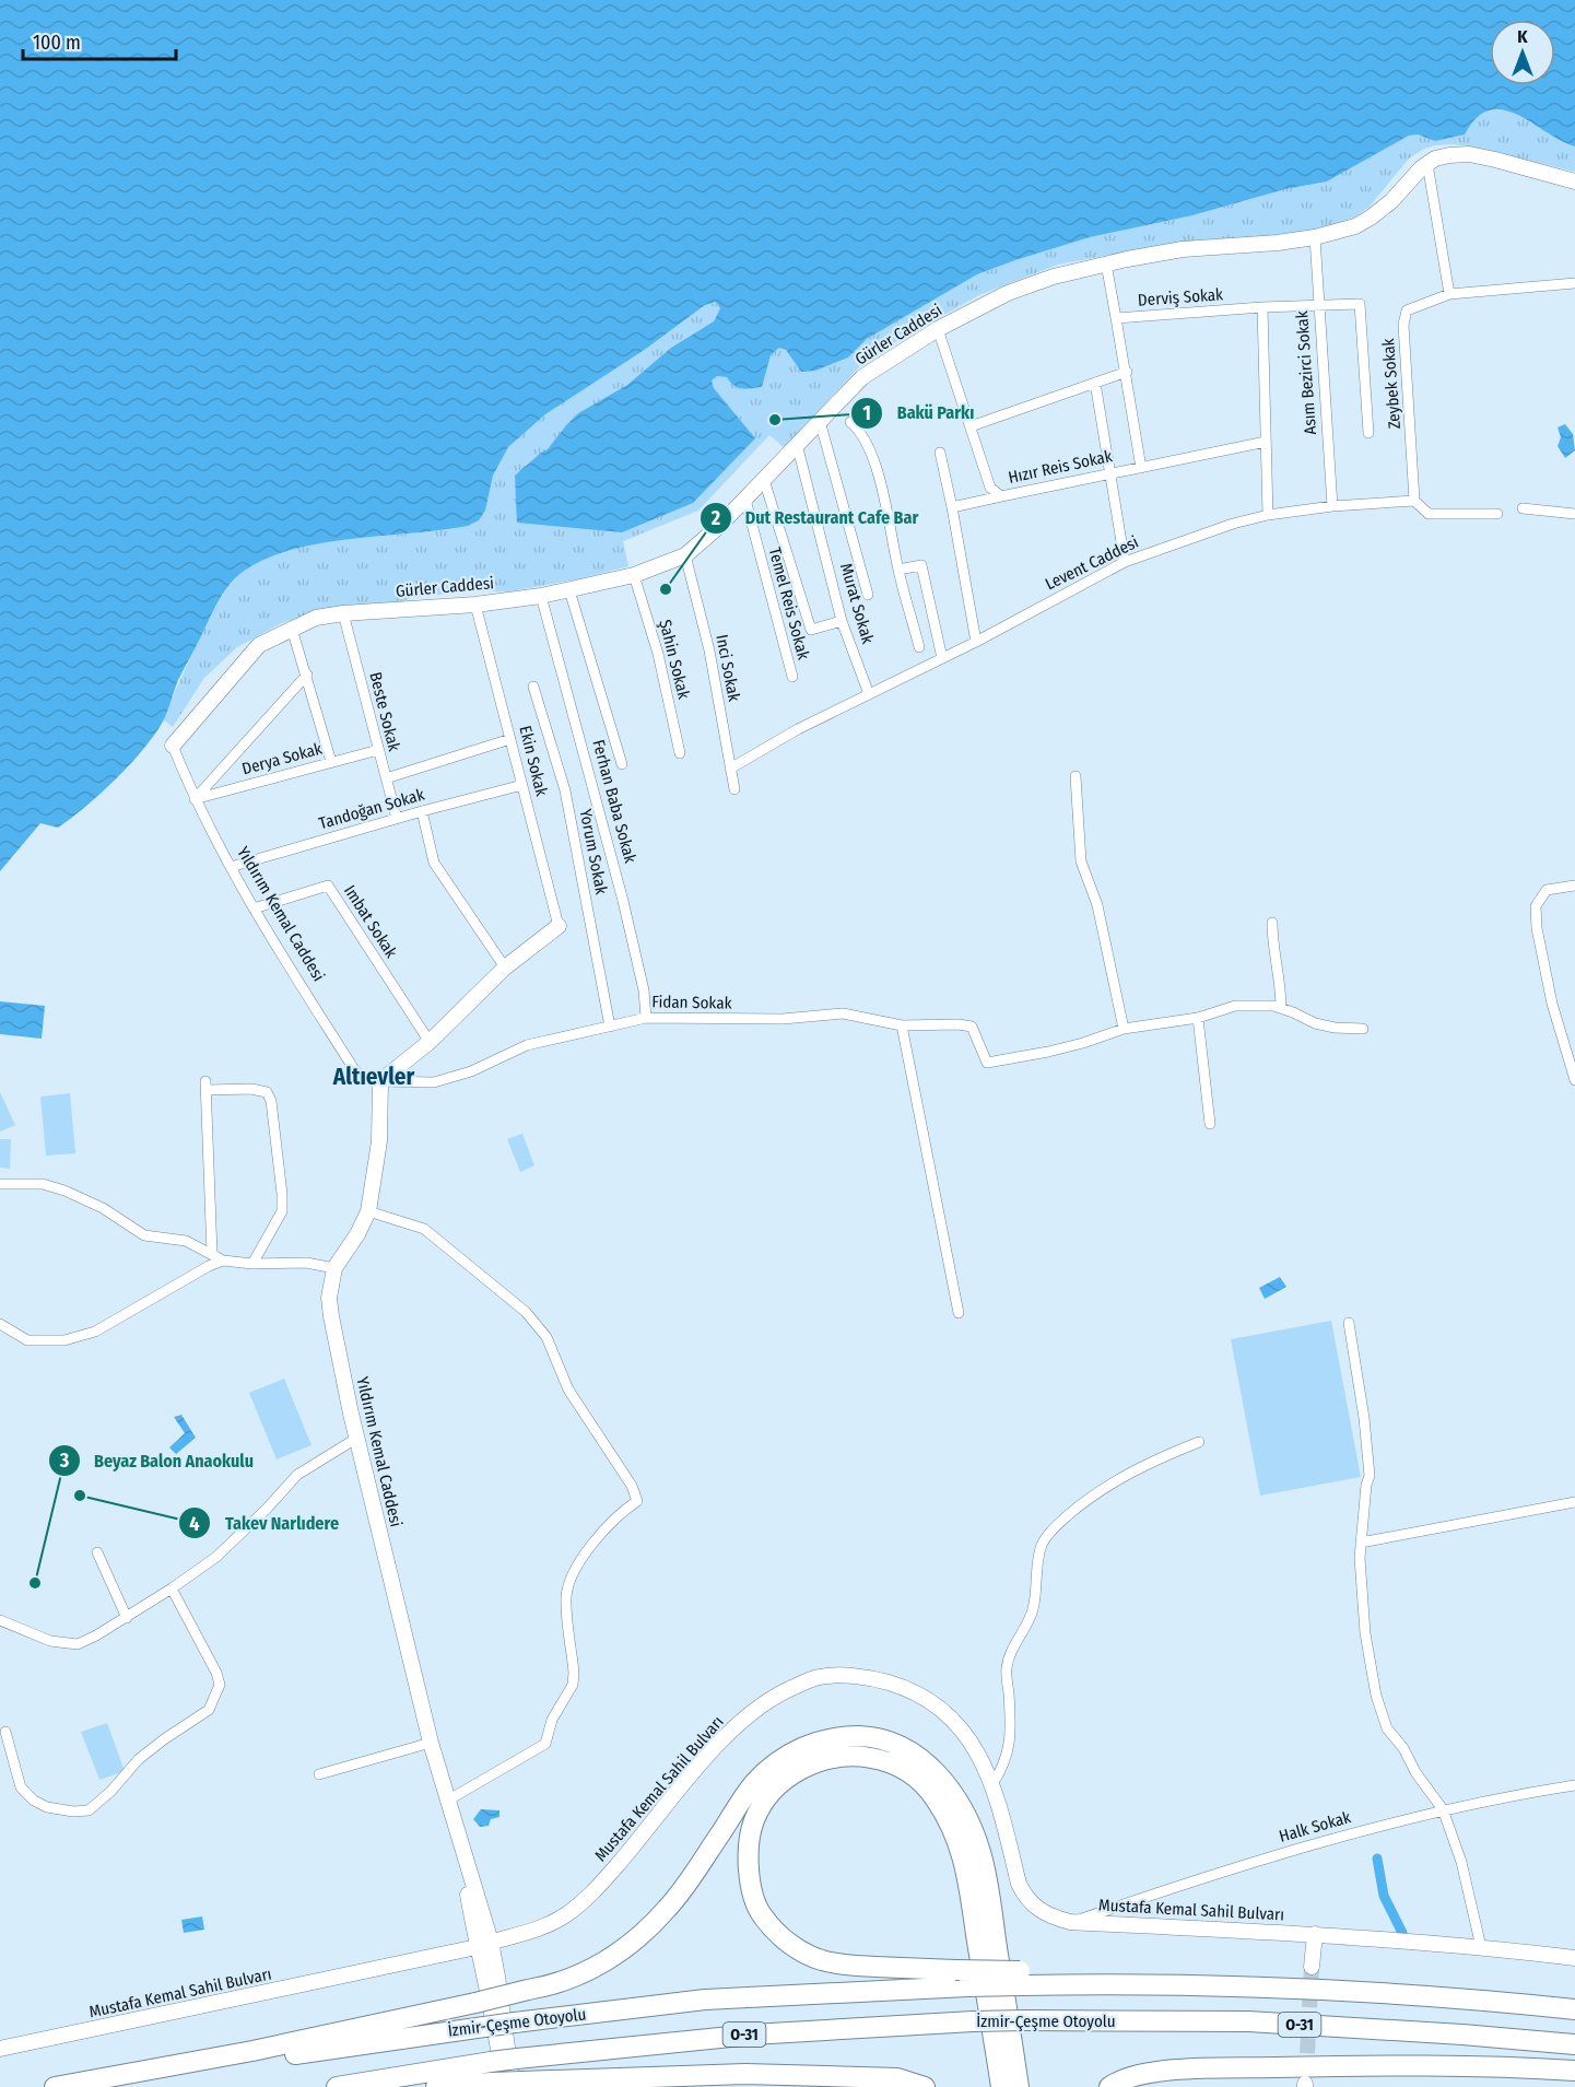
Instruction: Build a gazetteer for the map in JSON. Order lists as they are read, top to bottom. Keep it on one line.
{"streets":{"highway":["İzmir-Çeşme Otoyolu","O-31"],"street":["Derviş Sokak","Gürler Caddesi","Asım Bezirci Sokak","Zeybek Sokak","Hızır Reis Sokak","Levent Caddesi","Temel Reis Sokak","Murat Sokak","Şahin Sokak","Inci Sokak","Beste Sokak","Derya Sokak","Ekin Sokak","Ferhan Baba Sokak","Tandoğan Sokak","Yorum Sokak","Yıldırım Kemal Caddesi","Imbat Sokak","Fidan Sokak","Mustafa Kemal Sahil Bulvarı","Halk Sokak"]},"crossings":[["Derviş Sokak","Gürler Caddesi"],["Derviş Sokak","Asım Bezirci Sokak"],["Gürler Caddesi","Asım Bezirci Sokak"],["Gürler Caddesi","Hızır Reis Sokak"],["Gürler Caddesi","Temel Reis Sokak"],["Gürler Caddesi","Murat Sokak"],["Gürler Caddesi","Şahin Sokak"],["Gürler Caddesi","Inci Sokak"],["Gürler Caddesi","Beste Sokak"],["Gürler Caddesi","Ekin Sokak"],["Gürler Caddesi","Ferhan Baba Sokak"],["Gürler Caddesi","Yıldırım Kemal Caddesi"],["Asım Bezirci Sokak","Levent Caddesi"],["Zeybek Sokak","Levent Caddesi"],["Levent Caddesi","Murat Sokak"],["Levent Caddesi","Inci Sokak"],["Beste Sokak","Derya Sokak"],["Beste Sokak","Tandoğan Sokak"],["Derya Sokak","Yıldırım Kemal Caddesi"],["Ekin Sokak","Tandoğan Sokak"],["Ferhan Baba Sokak","Fidan Sokak"],["Tandoğan Sokak","Yıldırım Kemal Caddesi"],["Yorum Sokak","Fidan Sokak"],["Yıldırım Kemal Caddesi","Imbat Sokak"],["Yıldırım Kemal Caddesi","Fidan Sokak"],["Yıldırım Kemal Caddesi","Mustafa Kemal Sahil Bulvarı"],["Mustafa Kemal Sahil Bulvarı","Halk Sokak"],["İzmir-Çeşme Otoyolu","O-31"]],"districts":["Altıevler"],"places":["Bakü Parkı","Dut Restaurant Cafe Bar","Takev Narlıdere","Beyaz Balon Anaokulu"],"scale_bar":"100 m","north":"top"}
